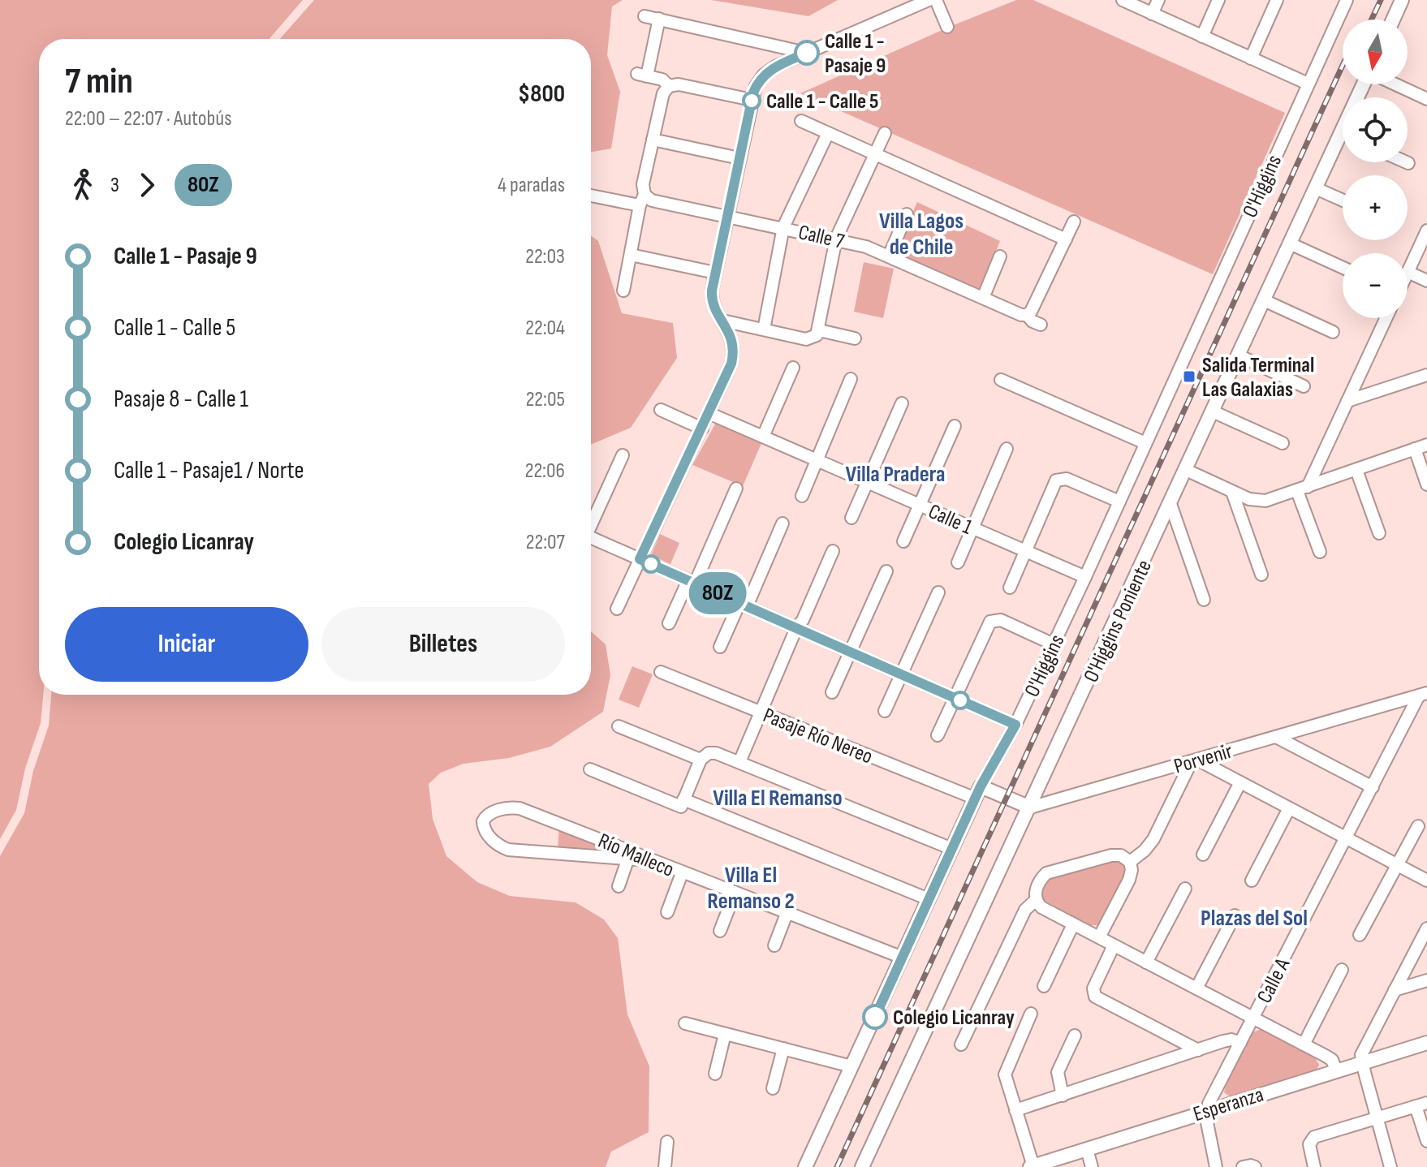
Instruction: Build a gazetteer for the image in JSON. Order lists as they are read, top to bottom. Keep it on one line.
{"streets":{"street":["O'Higgins","Calle 7","Calle 1","O'Higgins Poniente","Pasaje Río Nereo","Porvenir","Río Malleco","Calle A","Esperanza"]},"crossings":[["O'Higgins","Calle 1"],["O'Higgins","Pasaje Río Nereo"],["O'Higgins","Río Malleco"],["O'Higgins Poniente","Porvenir"],["Porvenir","Calle A"],["Calle A","Esperanza"]],"districts":["Villa Lagos de Chile","Villa Pradera","Villa El Remanso","Villa El Remanso 2","Plazas del Sol"],"places":{"other":["Calle 1 - Pasaje 9","Calle 1 - Calle 5","Colegio Licanray"],"transit":["Salida Terminal Las Galaxias"]},"lines":["bus line 80Z"],"north":"bottom","page":{"on_map":"80Z","map_buttons":["+","−"],"heading":["7 min","22:00 – 22:07 · Autobús","$800"],"legs":["3","80Z","4 paradas"],"list":[{"name":"Calle 1 - Pasaje 9","value":"22:03"},{"name":"Calle 1 - Calle 5","value":"22:04"},{"name":"Pasaje 8 - Calle 1","value":"22:05"},{"name":"Calle 1 - Pasaje1 / Norte","value":"22:06"},{"name":"Colegio Licanray","value":"22:07"}],"buttons":["Iniciar","Billetes"]}}
